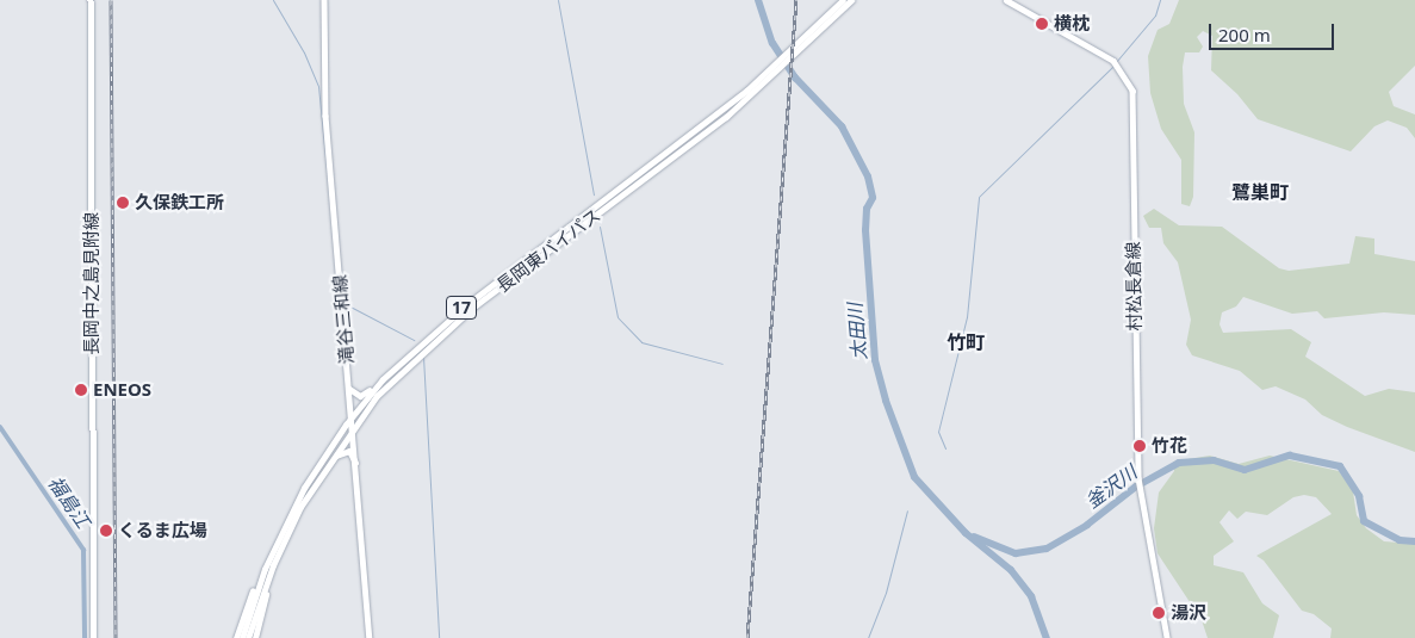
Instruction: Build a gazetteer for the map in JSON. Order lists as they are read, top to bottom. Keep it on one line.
{"streets":{"highway":["長岡東バイパス","17"],"main road":["長岡中之島見附線","村松長倉線","滝谷三和線"]},"crossings":[["長岡東バイパス","滝谷三和線"]],"districts":["鷺巣町","竹町"],"water":["太田川","釜沢川","福島江"],"places":["横枕","久保鉄工所","ENEOS","竹花","くるま広場","湯沢"],"scale_bar":"200 m"}
